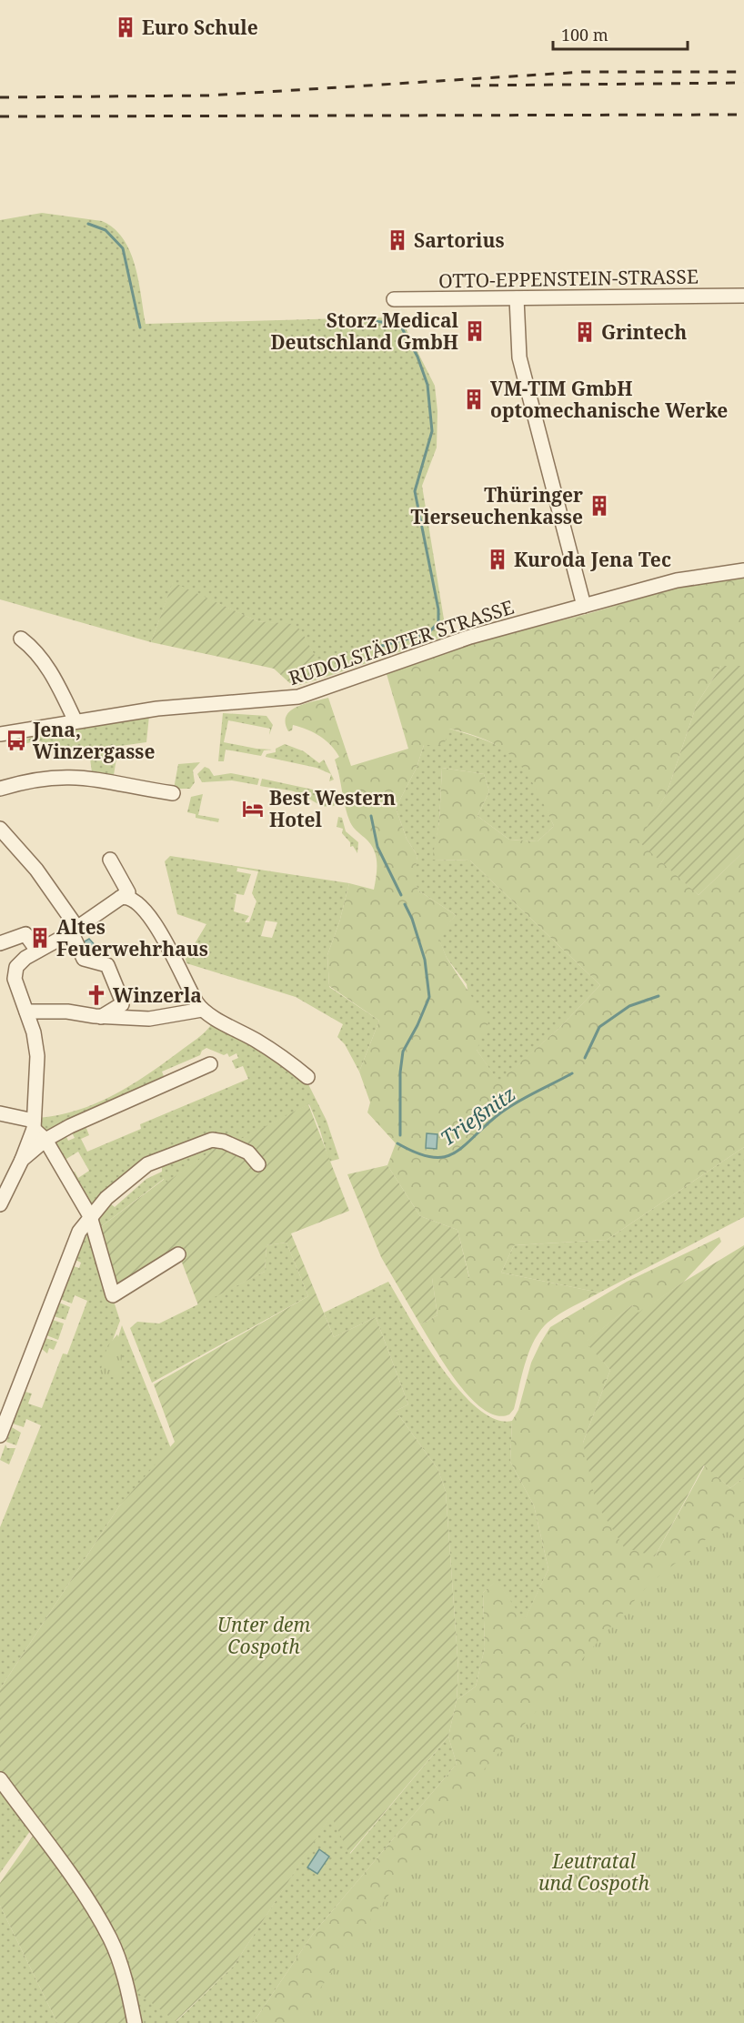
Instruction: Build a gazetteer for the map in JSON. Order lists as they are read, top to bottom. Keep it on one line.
{"streets":{"street":["OTTO-EPPENSTEIN-STRASSE","RUDOLSTÄDTER STRASSE"]},"water":["Trießnitz"],"parks":["Unter dem Cospoth","Leutratal und Cospoth"],"places":{"building":["Euro Schule","Sartorius","Storz Medical Deutschland GmbH","Grintech","VM-TIM GmbH optomechanische Werke","Thüringer Tierseuchenkasse","Kuroda Jena Tec","Altes Feuerwehrhaus"],"bus stop":["Jena, Winzergasse"],"hotel":["Best Western Hotel"],"church":["Winzerla"]},"scale_bar":"100 m"}
